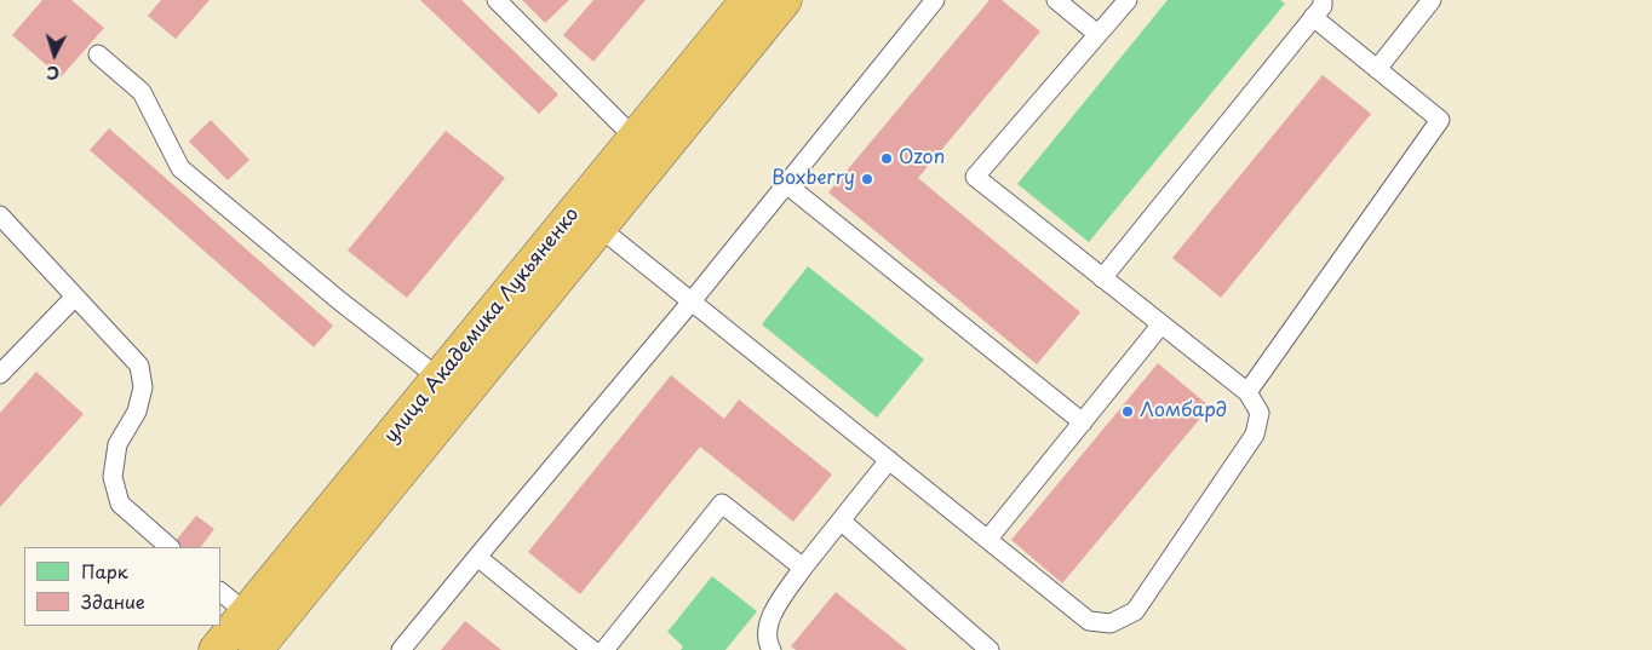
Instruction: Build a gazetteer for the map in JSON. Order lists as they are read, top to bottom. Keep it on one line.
{"streets":{"highway":["улица Академика Лукьяненко"]},"places":["Ozon","Boxberry","Ломбард"],"legend":["Парк","Здание"],"north":"bottom"}
